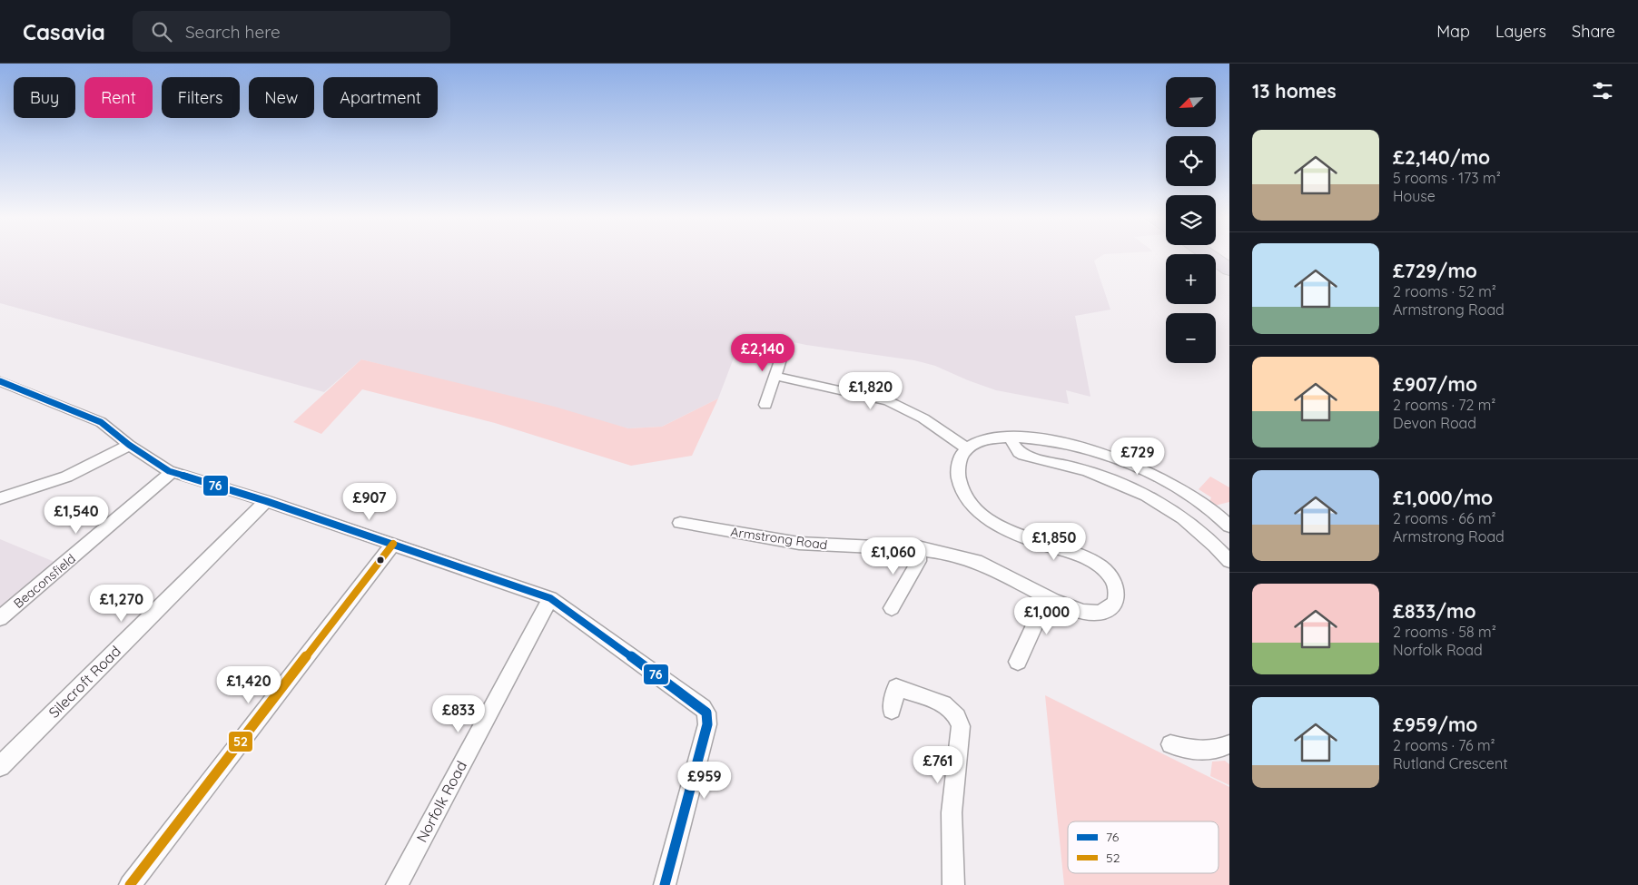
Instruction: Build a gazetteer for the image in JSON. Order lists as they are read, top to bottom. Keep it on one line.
{"streets":{"street":["Armstrong Road","Beaconsfield","Silecroft Road","Norfolk Road"]},"lines":["transit line 76","transit line 52"],"legend":["76","52"],"north":"bottom left","page":{"header":"Casavia","search":"Search here","nav":["Map","Layers","Share"],"heading":"13 homes","map_buttons":["+","−"],"chip":["Buy","Rent","Filters","New","Apartment"],"list":[{"name":"£2,140/mo","note":"5 rooms · 173 m² · House"},{"name":"£729/mo","note":"2 rooms · 52 m² · Armstrong Road"},{"name":"£907/mo","note":"2 rooms · 72 m² · Devon Road"},{"name":"£1,000/mo","note":"2 rooms · 66 m² · Armstrong Road"},{"name":"£833/mo","note":"2 rooms · 58 m² · Norfolk Road"},{"name":"£959/mo","note":"2 rooms · 76 m² · Rutland Crescent"}],"price":["£2,140","£1,820","£729","£907","£1,540","£1,850","£1,060","£1,270","£1,000","£1,420","£833","£761","£959"]}}
